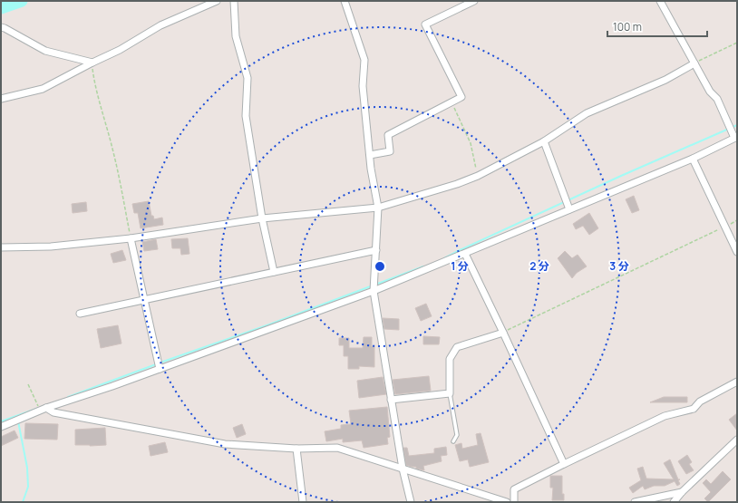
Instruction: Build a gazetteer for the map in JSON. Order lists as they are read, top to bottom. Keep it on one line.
{"scale_bar":"100 m","rings":["1 分","2 分","3 分"]}
